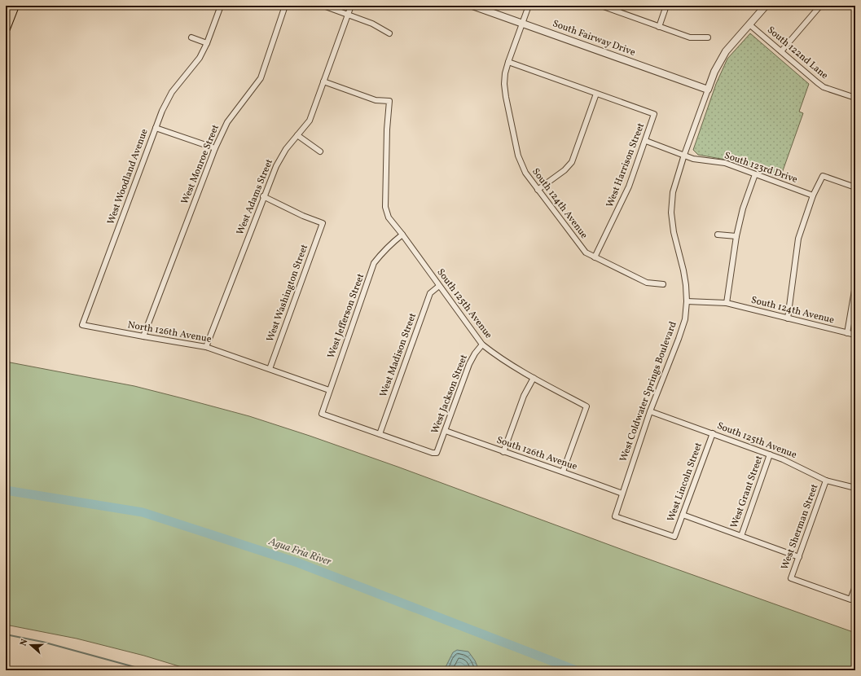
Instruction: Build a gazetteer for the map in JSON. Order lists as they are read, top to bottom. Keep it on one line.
{"streets":{"street":["South Fairway Drive","South 122nd Lane","West Monroe Street","West Harrison Street","South 123rd Drive","West Woodland Avenue","West Adams Street","South 124th Avenue","West Washington Street","South 125th Avenue","West Jefferson Street","North 126th Avenue","West Madison Street","West Coldwater Springs Boulevard","West Jackson Street","South 126th Avenue","West Lincoln Street","West Grant Street","West Sherman Street"]},"crossings":[["South Fairway Drive","West Coldwater Springs Boulevard"],["South 122nd Lane","West Coldwater Springs Boulevard"],["West Monroe Street","North 126th Avenue"],["West Harrison Street","South 123rd Drive"],["West Harrison Street","South 124th Avenue"],["South 123rd Drive","West Coldwater Springs Boulevard"],["West Woodland Avenue","North 126th Avenue"],["West Adams Street","West Washington Street"],["West Adams Street","South 125th Avenue"],["West Adams Street","North 126th Avenue"],["South 124th Avenue","West Coldwater Springs Boulevard"],["West Washington Street","North 126th Avenue"],["South 125th Avenue","West Jefferson Street"],["South 125th Avenue","West Madison Street"],["South 125th Avenue","West Coldwater Springs Boulevard"],["South 125th Avenue","West Jackson Street"],["South 125th Avenue","South 126th Avenue"],["South 125th Avenue","West Lincoln Street"],["South 125th Avenue","West Grant Street"],["South 125th Avenue","West Sherman Street"],["West Jefferson Street","West Madison Street"],["West Jefferson Street","West Jackson Street"],["West Madison Street","West Jackson Street"],["West Coldwater Springs Boulevard","South 126th Avenue"],["West Coldwater Springs Boulevard","West Lincoln Street"],["West Jackson Street","South 126th Avenue"]],"water":["Agua Fria River"],"north":"left"}
